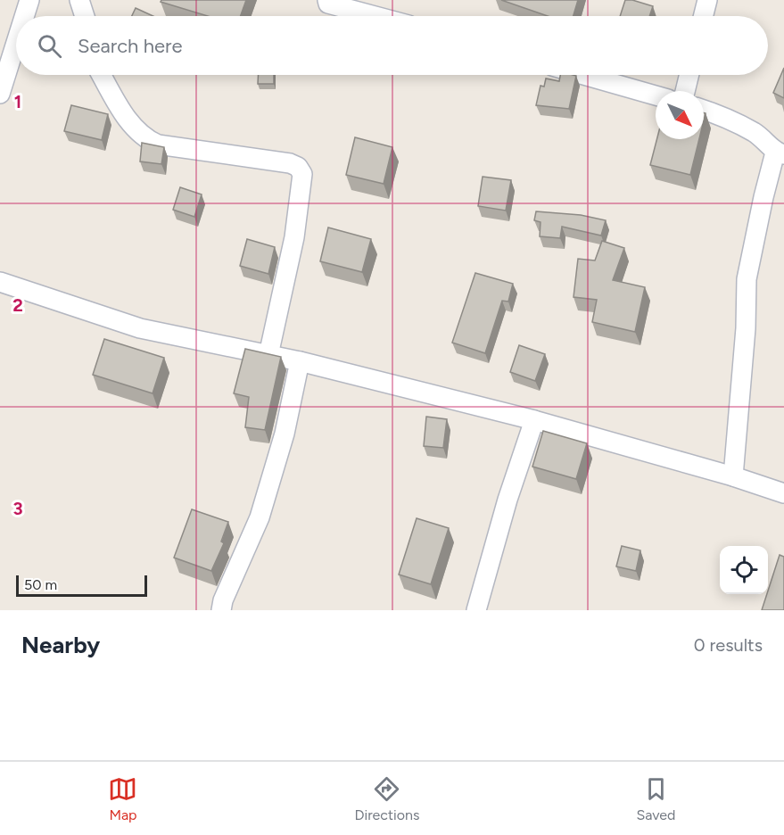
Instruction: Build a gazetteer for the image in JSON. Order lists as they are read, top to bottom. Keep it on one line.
{"scale_bar":"50 m","north":"bottom right","page":{"search":"Search here","scale":"50 m","heading":["Nearby","0 results"],"nav":["Map","Directions","Saved"]},"grid":{"rows":["1","2","3"]}}
